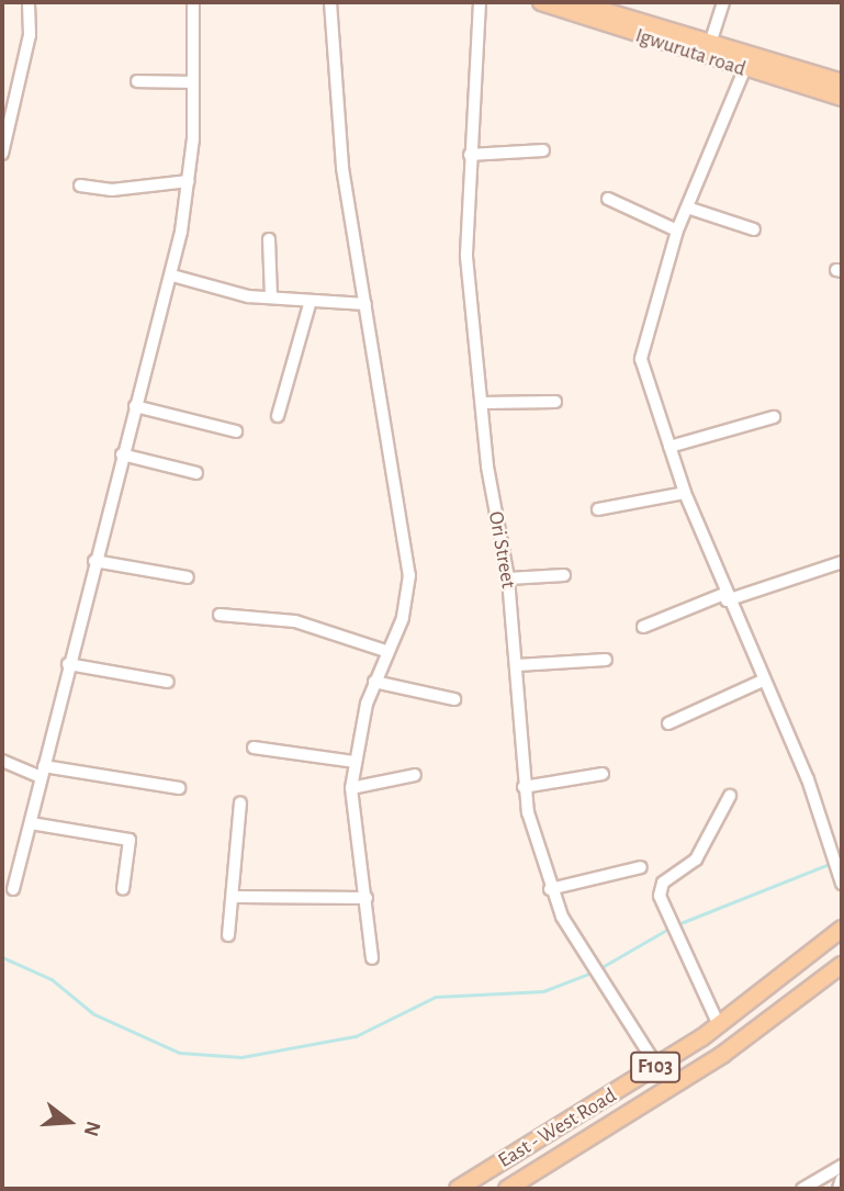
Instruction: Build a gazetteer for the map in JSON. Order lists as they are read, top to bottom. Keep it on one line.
{"streets":{"main road":["Igwuruta road","F103","East - West Road"],"street":["Ori Street"]},"crossings":[["Ori Street","East - West Road"]],"north":"right"}
